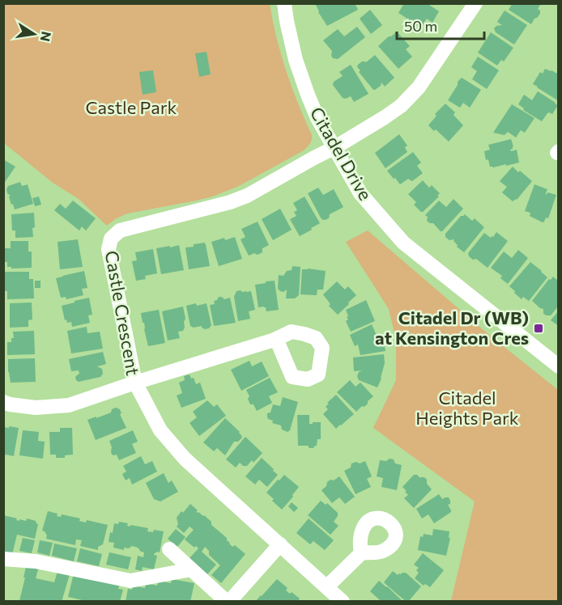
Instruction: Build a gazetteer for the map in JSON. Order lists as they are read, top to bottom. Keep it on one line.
{"streets":{"street":["Citadel Drive","Castle Crescent"]},"crossings":[["Citadel Drive","Castle Crescent"]],"parks":["Castle Park","Citadel Heights Park"],"places":{"transit":["Citadel Dr (WB) at Kensington Cres"]},"scale_bar":"50 m","north":"right"}
